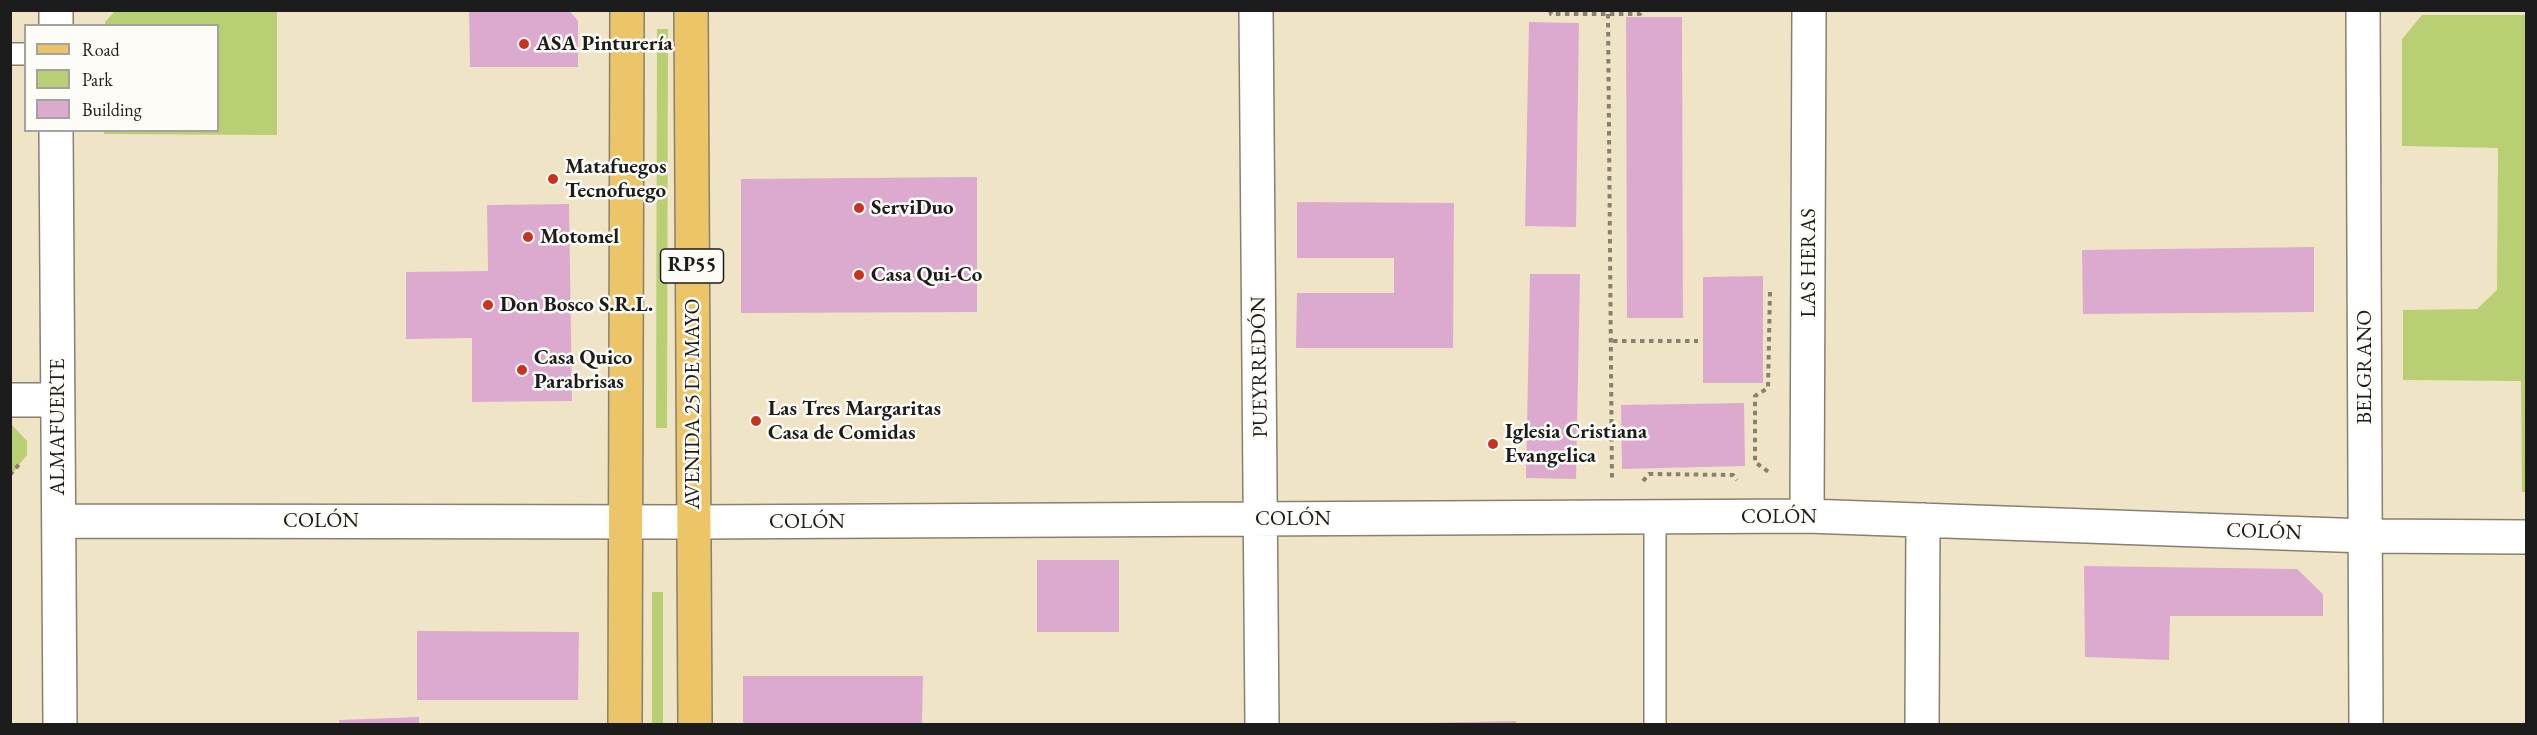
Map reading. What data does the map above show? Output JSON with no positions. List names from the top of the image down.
{
  "streets": {
    "main road": ["RP55", "AVENIDA 25 DE MAYO"],
    "street": [
      "LAS HERAS",
      "PUEYRREDÓN",
      "BELGRANO",
      "ALMAFUERTE",
      "COLÓN"
    ]
  },
  "crossings": [
    ["LAS HERAS", "COLÓN"],
    ["PUEYRREDÓN", "COLÓN"],
    ["BELGRANO", "COLÓN"],
    ["AVENIDA 25 DE MAYO", "COLÓN"],
    ["ALMAFUERTE", "COLÓN"]
  ],
  "places": [
    "ASA Pinturería",
    "Matafuegos Tecnofuego",
    "ServiDuo",
    "Motomel",
    "Casa Qui-Co",
    "Don Bosco S.R.L.",
    "Casa Quico Parabrisas",
    "Las Tres Margaritas Casa de Comidas",
    "Iglesia Cristiana Evangelica"
  ],
  "legend": ["Road", "Park", "Building"]
}
